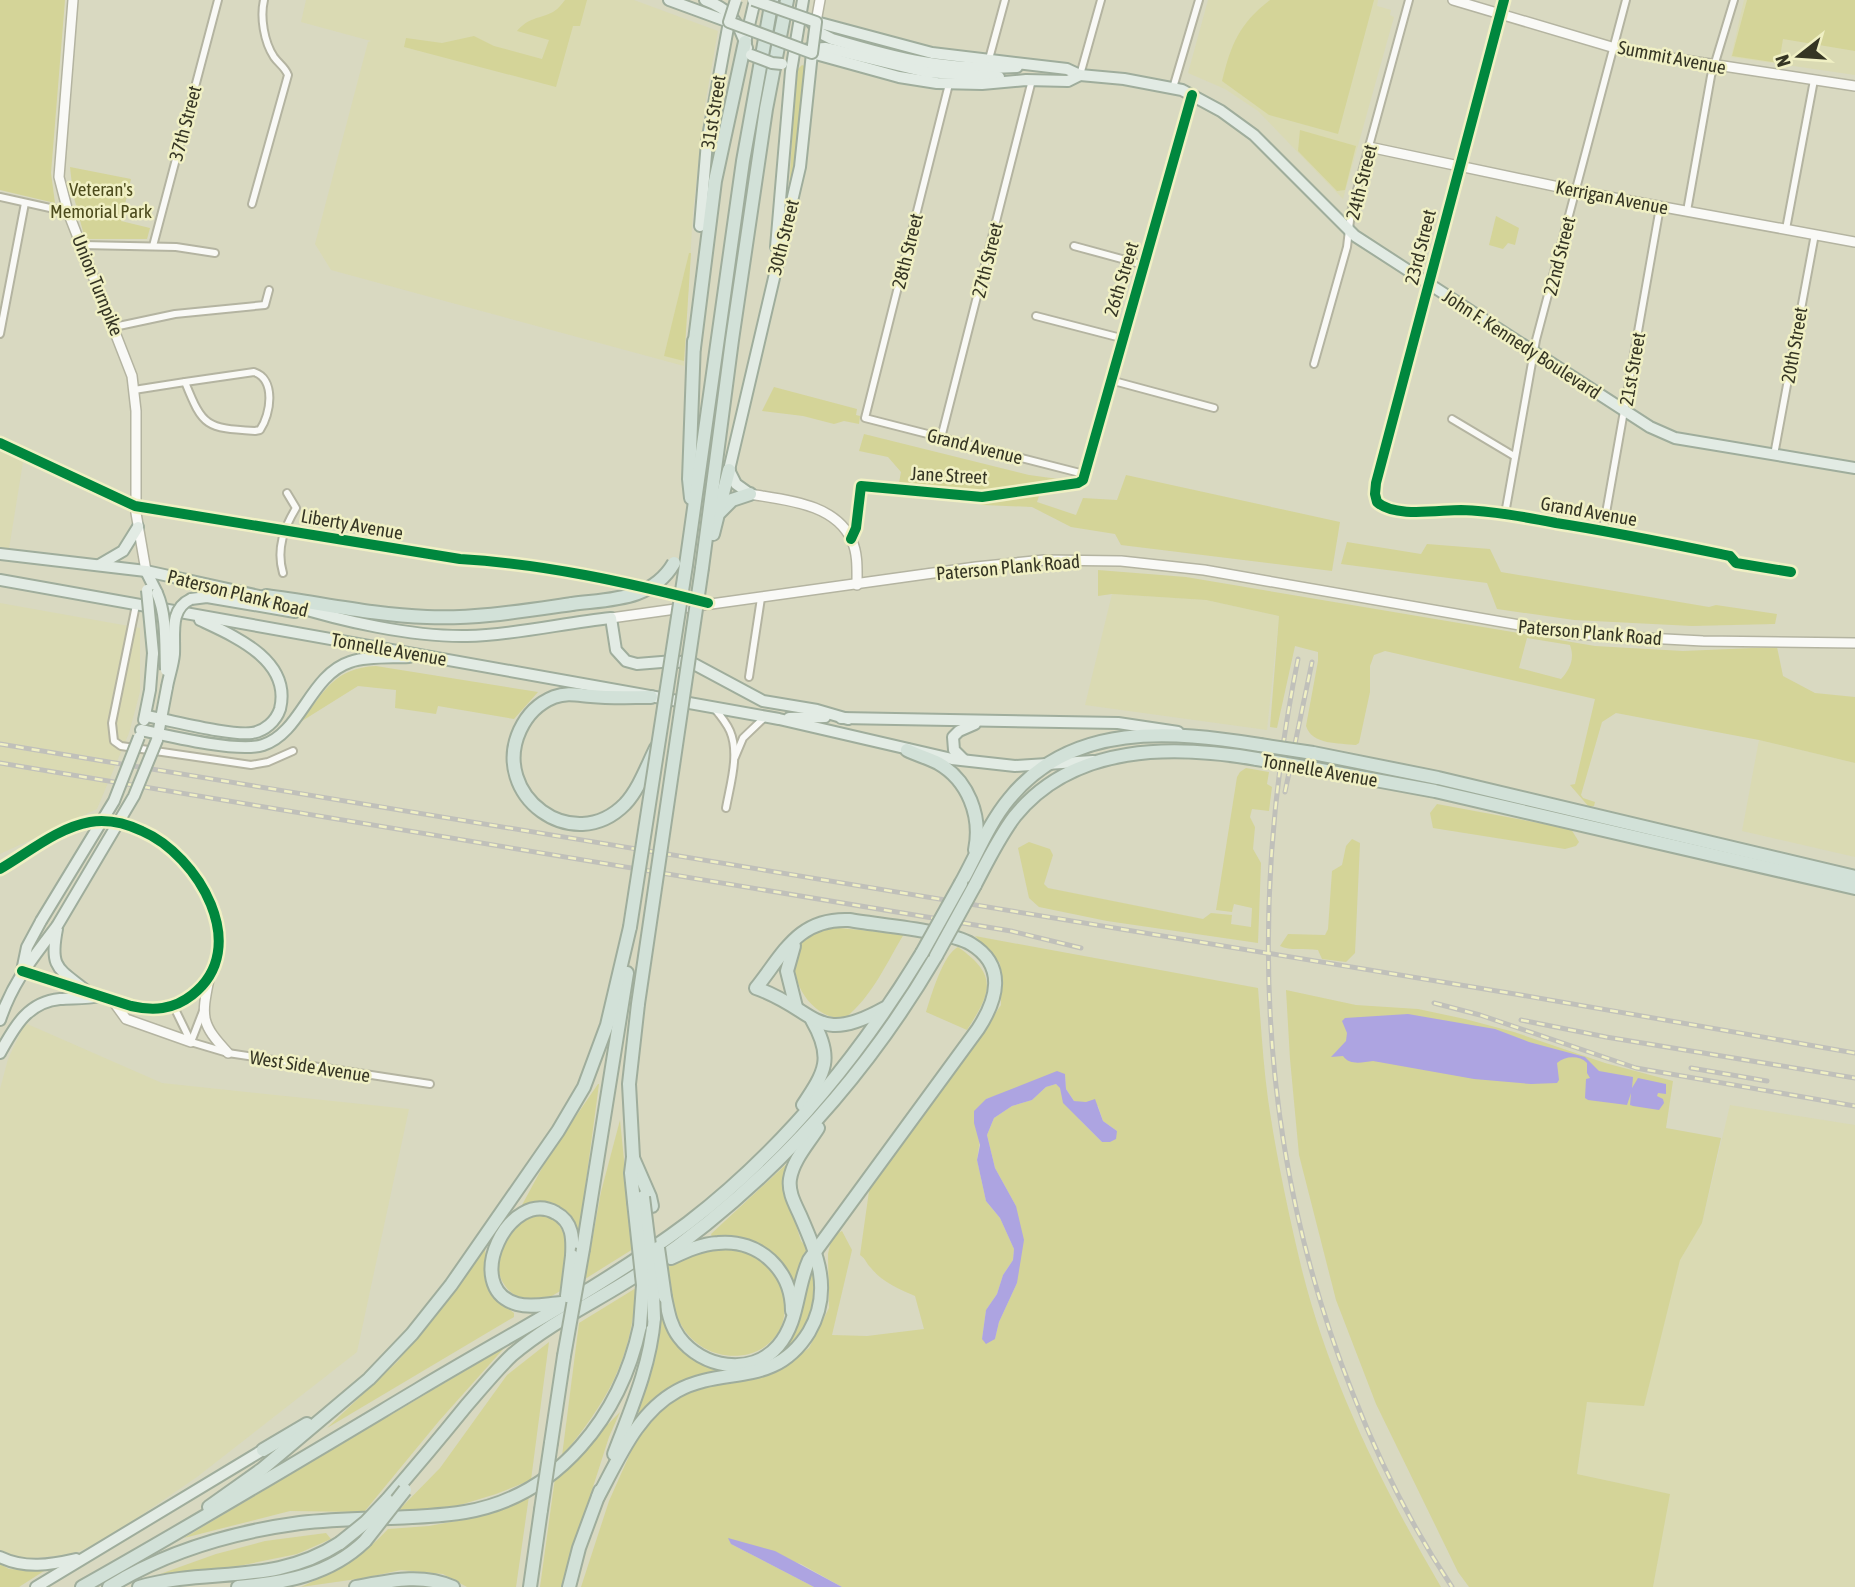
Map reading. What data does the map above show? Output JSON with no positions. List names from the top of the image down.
{
  "streets": {
    "highway": ["Tonnelle Avenue"],
    "main road": [
      "Summit Avenue",
      "31st Street",
      "Kerrigan Avenue",
      "30th Street",
      "Union Turnpike",
      "John F. Kennedy Boulevard",
      "Paterson Plank Road"
    ],
    "street": [
      "37th Street",
      "24th Street",
      "23rd Street",
      "28th Street",
      "22nd Street",
      "27th Street",
      "26th Street",
      "20th Street",
      "21st Street",
      "Grand Avenue",
      "Jane Street",
      "Liberty Avenue",
      "West Side Avenue"
    ]
  },
  "crossings": [
    ["Summit Avenue", "23rd Street"],
    ["Summit Avenue", "22nd Street"],
    ["24th Street", "Kerrigan Avenue"],
    ["24th Street", "John F. Kennedy Boulevard"],
    ["Kerrigan Avenue", "23rd Street"],
    ["Kerrigan Avenue", "22nd Street"],
    ["Kerrigan Avenue", "20th Street"],
    ["Kerrigan Avenue", "21st Street"],
    ["23rd Street", "John F. Kennedy Boulevard"],
    ["23rd Street", "Grand Avenue"],
    ["28th Street", "Grand Avenue"],
    ["22nd Street", "John F. Kennedy Boulevard"],
    ["22nd Street", "Grand Avenue"],
    ["27th Street", "Grand Avenue"],
    ["26th Street", "John F. Kennedy Boulevard"],
    ["26th Street", "Grand Avenue"],
    ["26th Street", "Jane Street"],
    ["Union Turnpike", "Liberty Avenue"],
    ["Union Turnpike", "Paterson Plank Road"],
    ["John F. Kennedy Boulevard", "20th Street"],
    ["John F. Kennedy Boulevard", "21st Street"],
    ["21st Street", "Grand Avenue"],
    ["Grand Avenue", "Jane Street"],
    ["Liberty Avenue", "Paterson Plank Road"]
  ],
  "parks": ["Veteran's Memorial Park"],
  "north": "left"
}
